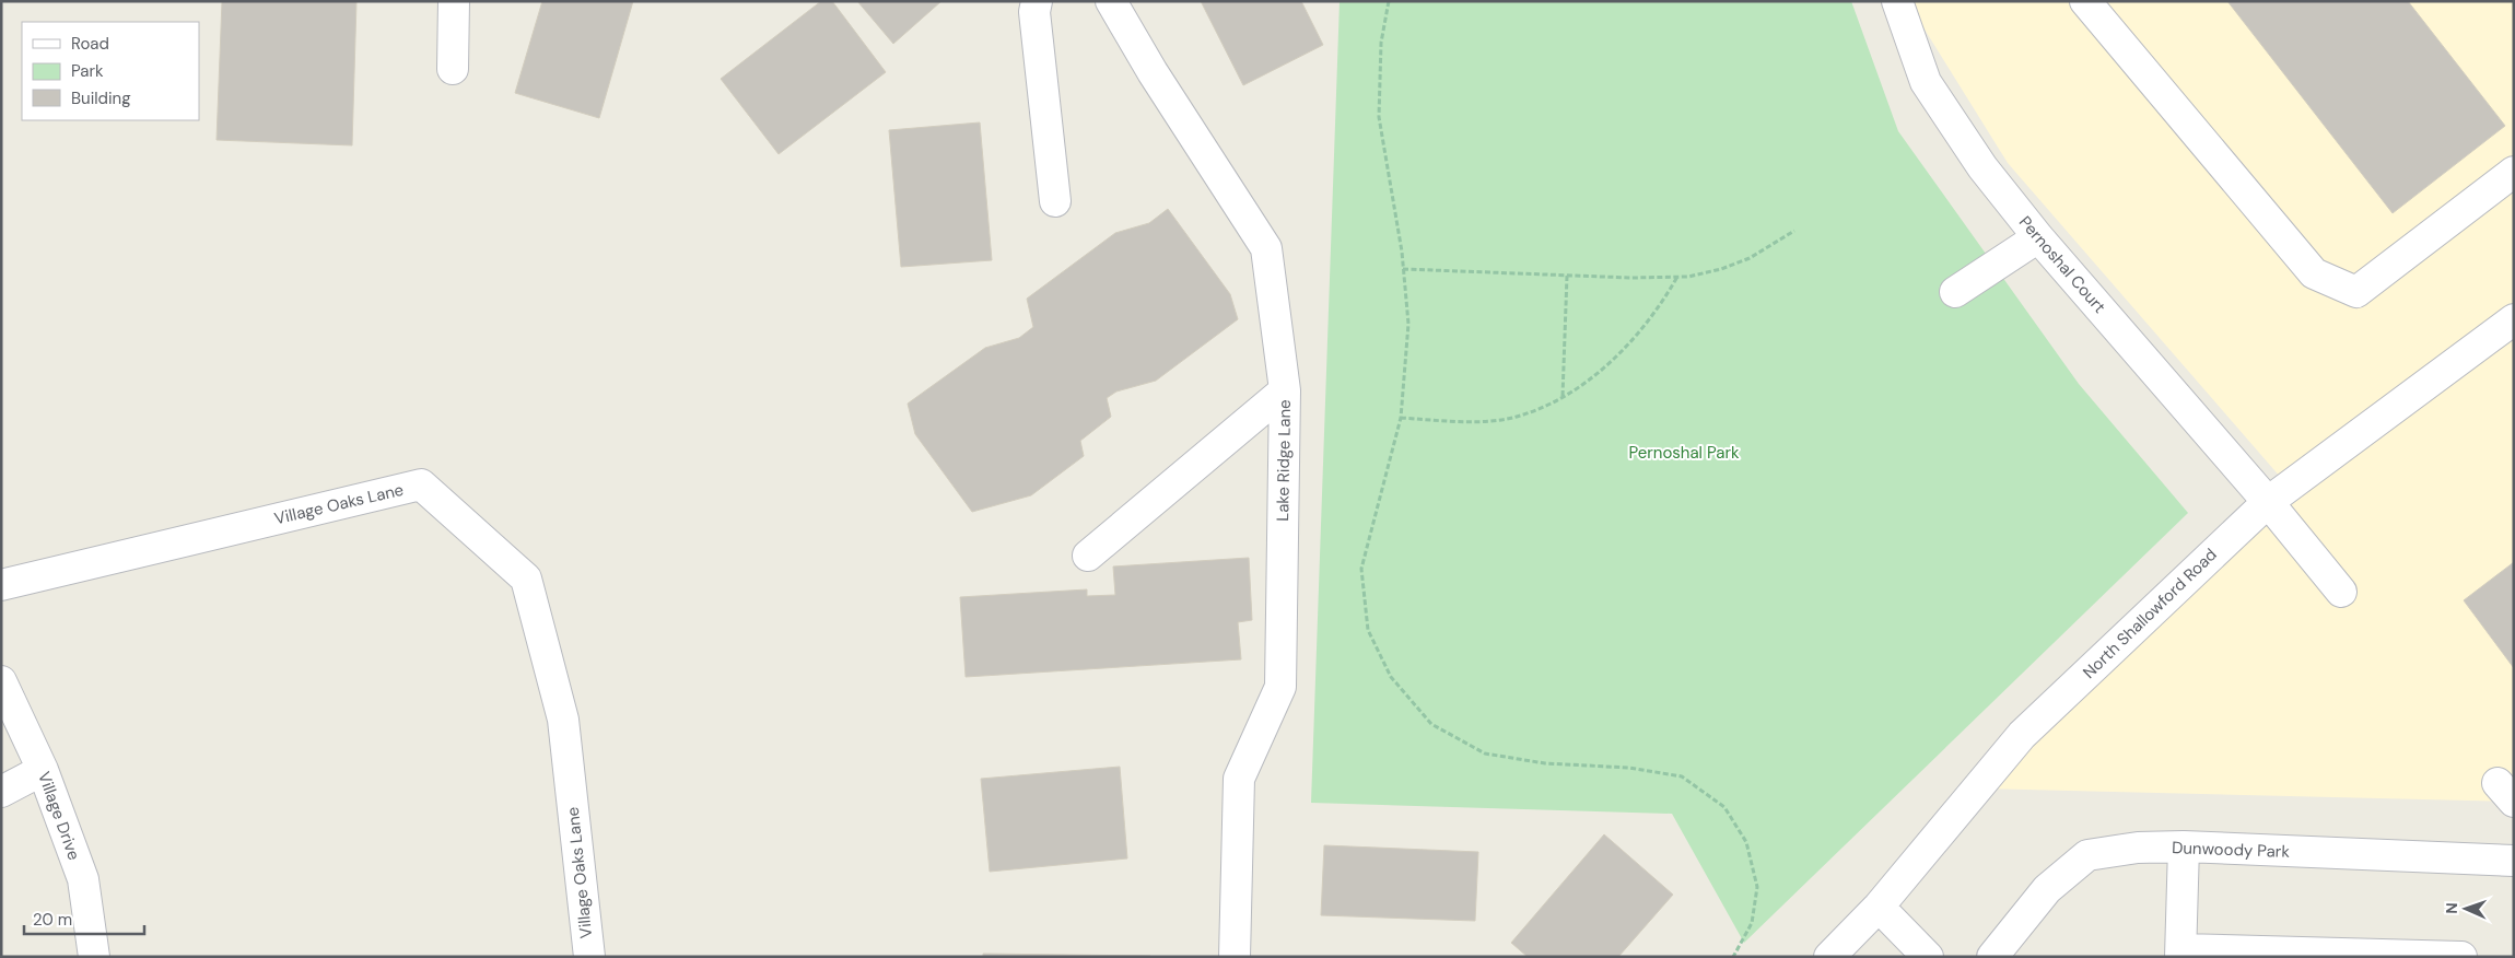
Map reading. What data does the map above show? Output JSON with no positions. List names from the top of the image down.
{
  "streets": {
    "street": [
      "Pernoshal Court",
      "Lake Ridge Lane",
      "Village Oaks Lane",
      "North Shallowford Road",
      "Village Drive",
      "Dunwoody Park"
    ]
  },
  "crossings": [
    ["Pernoshal Court", "North Shallowford Road"]
  ],
  "parks": ["Pernoshal Park"],
  "legend": ["Road", "Park", "Building"],
  "scale_bar": "20 m",
  "north": "left"
}
